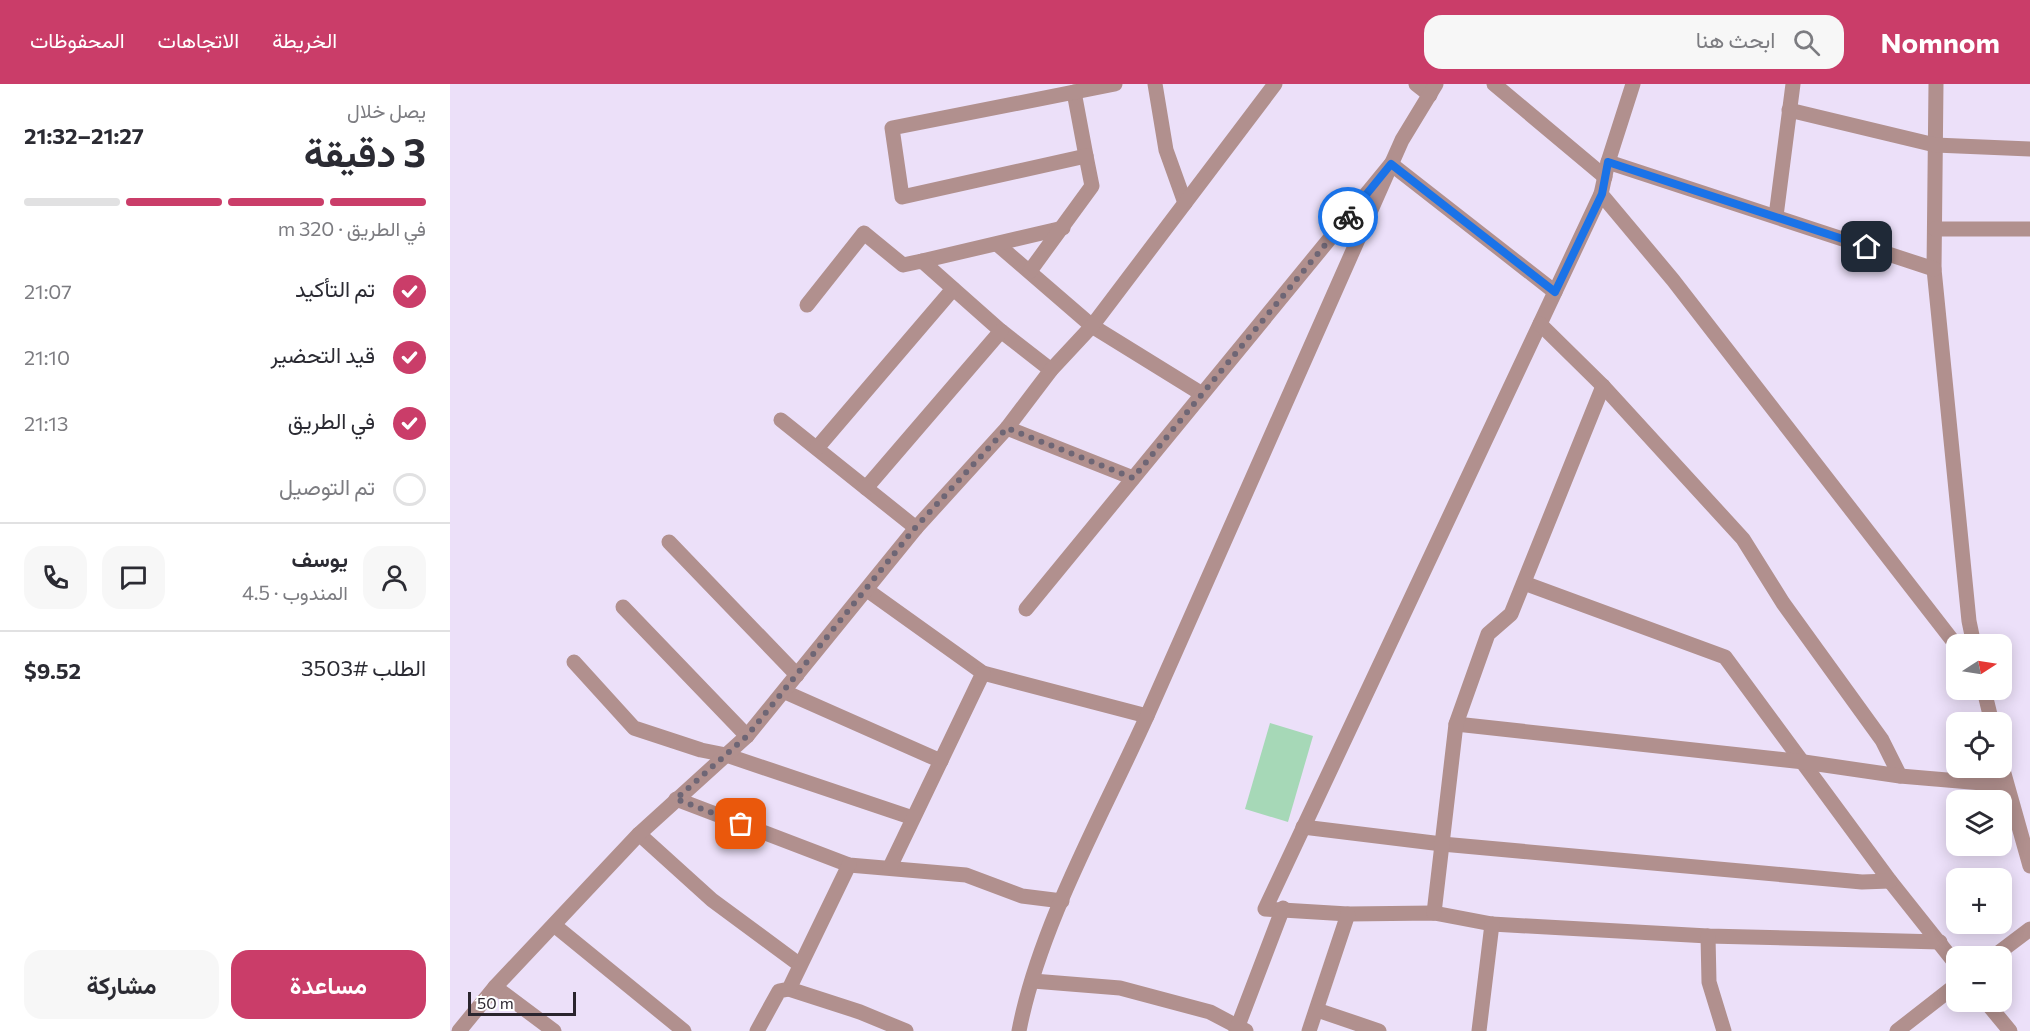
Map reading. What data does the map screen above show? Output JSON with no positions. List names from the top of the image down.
{
  "scale_bar": "50 m",
  "north": "right",
  "page": {
    "header": "Nomnom",
    "search": "ابحث هنا",
    "nav": ["الخريطة", "الاتجاهات", "المحفوظات"],
    "heading": ["3 دقيقة", "يصل خلال", "21:27–21:32"],
    "panel": [
      "يوسف",
      "المندوب · 4.5",
      "الطلب #3503",
      "$9.52"
    ],
    "bar": "في الطريق · 320 m",
    "list": [
      ["تم التأكيد", "21:07"],
      ["قيد التحضير", "21:10"],
      ["في الطريق", "21:13"],
      "تم التوصيل"
    ],
    "map_buttons": ["+", "−"],
    "buttons": ["مساعدة", "مشاركة"],
    "scale": "50 m"
  }
}
